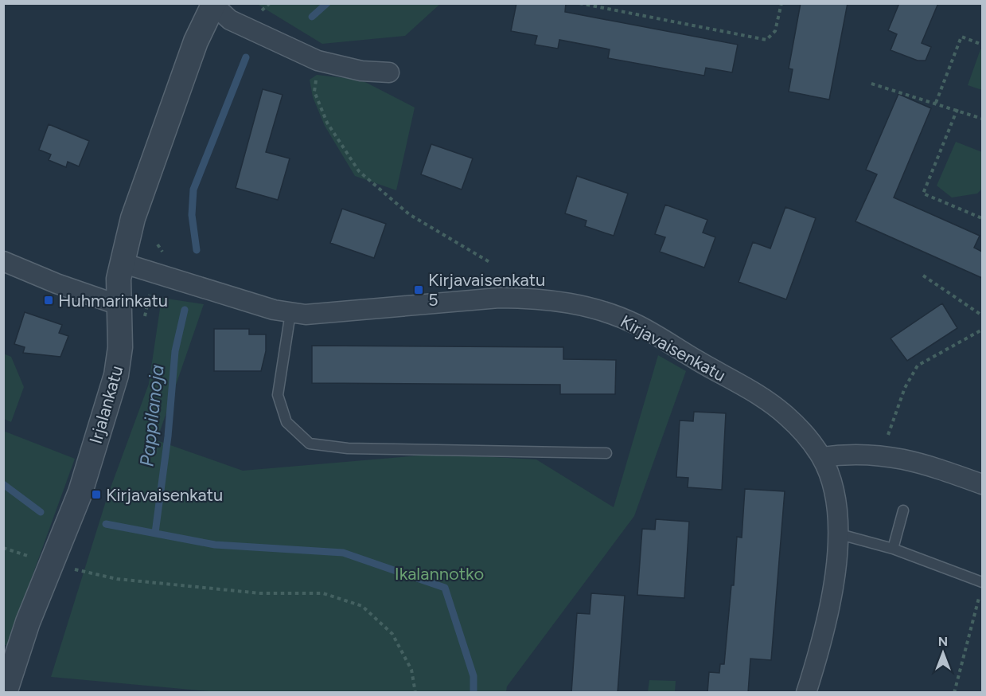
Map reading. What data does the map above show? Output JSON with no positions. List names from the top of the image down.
{
  "streets": {
    "street": ["Kirjavaisenkatu", "Irjalankatu"]
  },
  "crossings": [
    ["Kirjavaisenkatu", "Irjalankatu"]
  ],
  "water": ["Pappilanoja"],
  "parks": ["Ikalannotko"],
  "places": {
    "transit": ["Kirjavaisenkatu 5", "Huhmarinkatu", "Kirjavaisenkatu"]
  },
  "north": "top"
}
